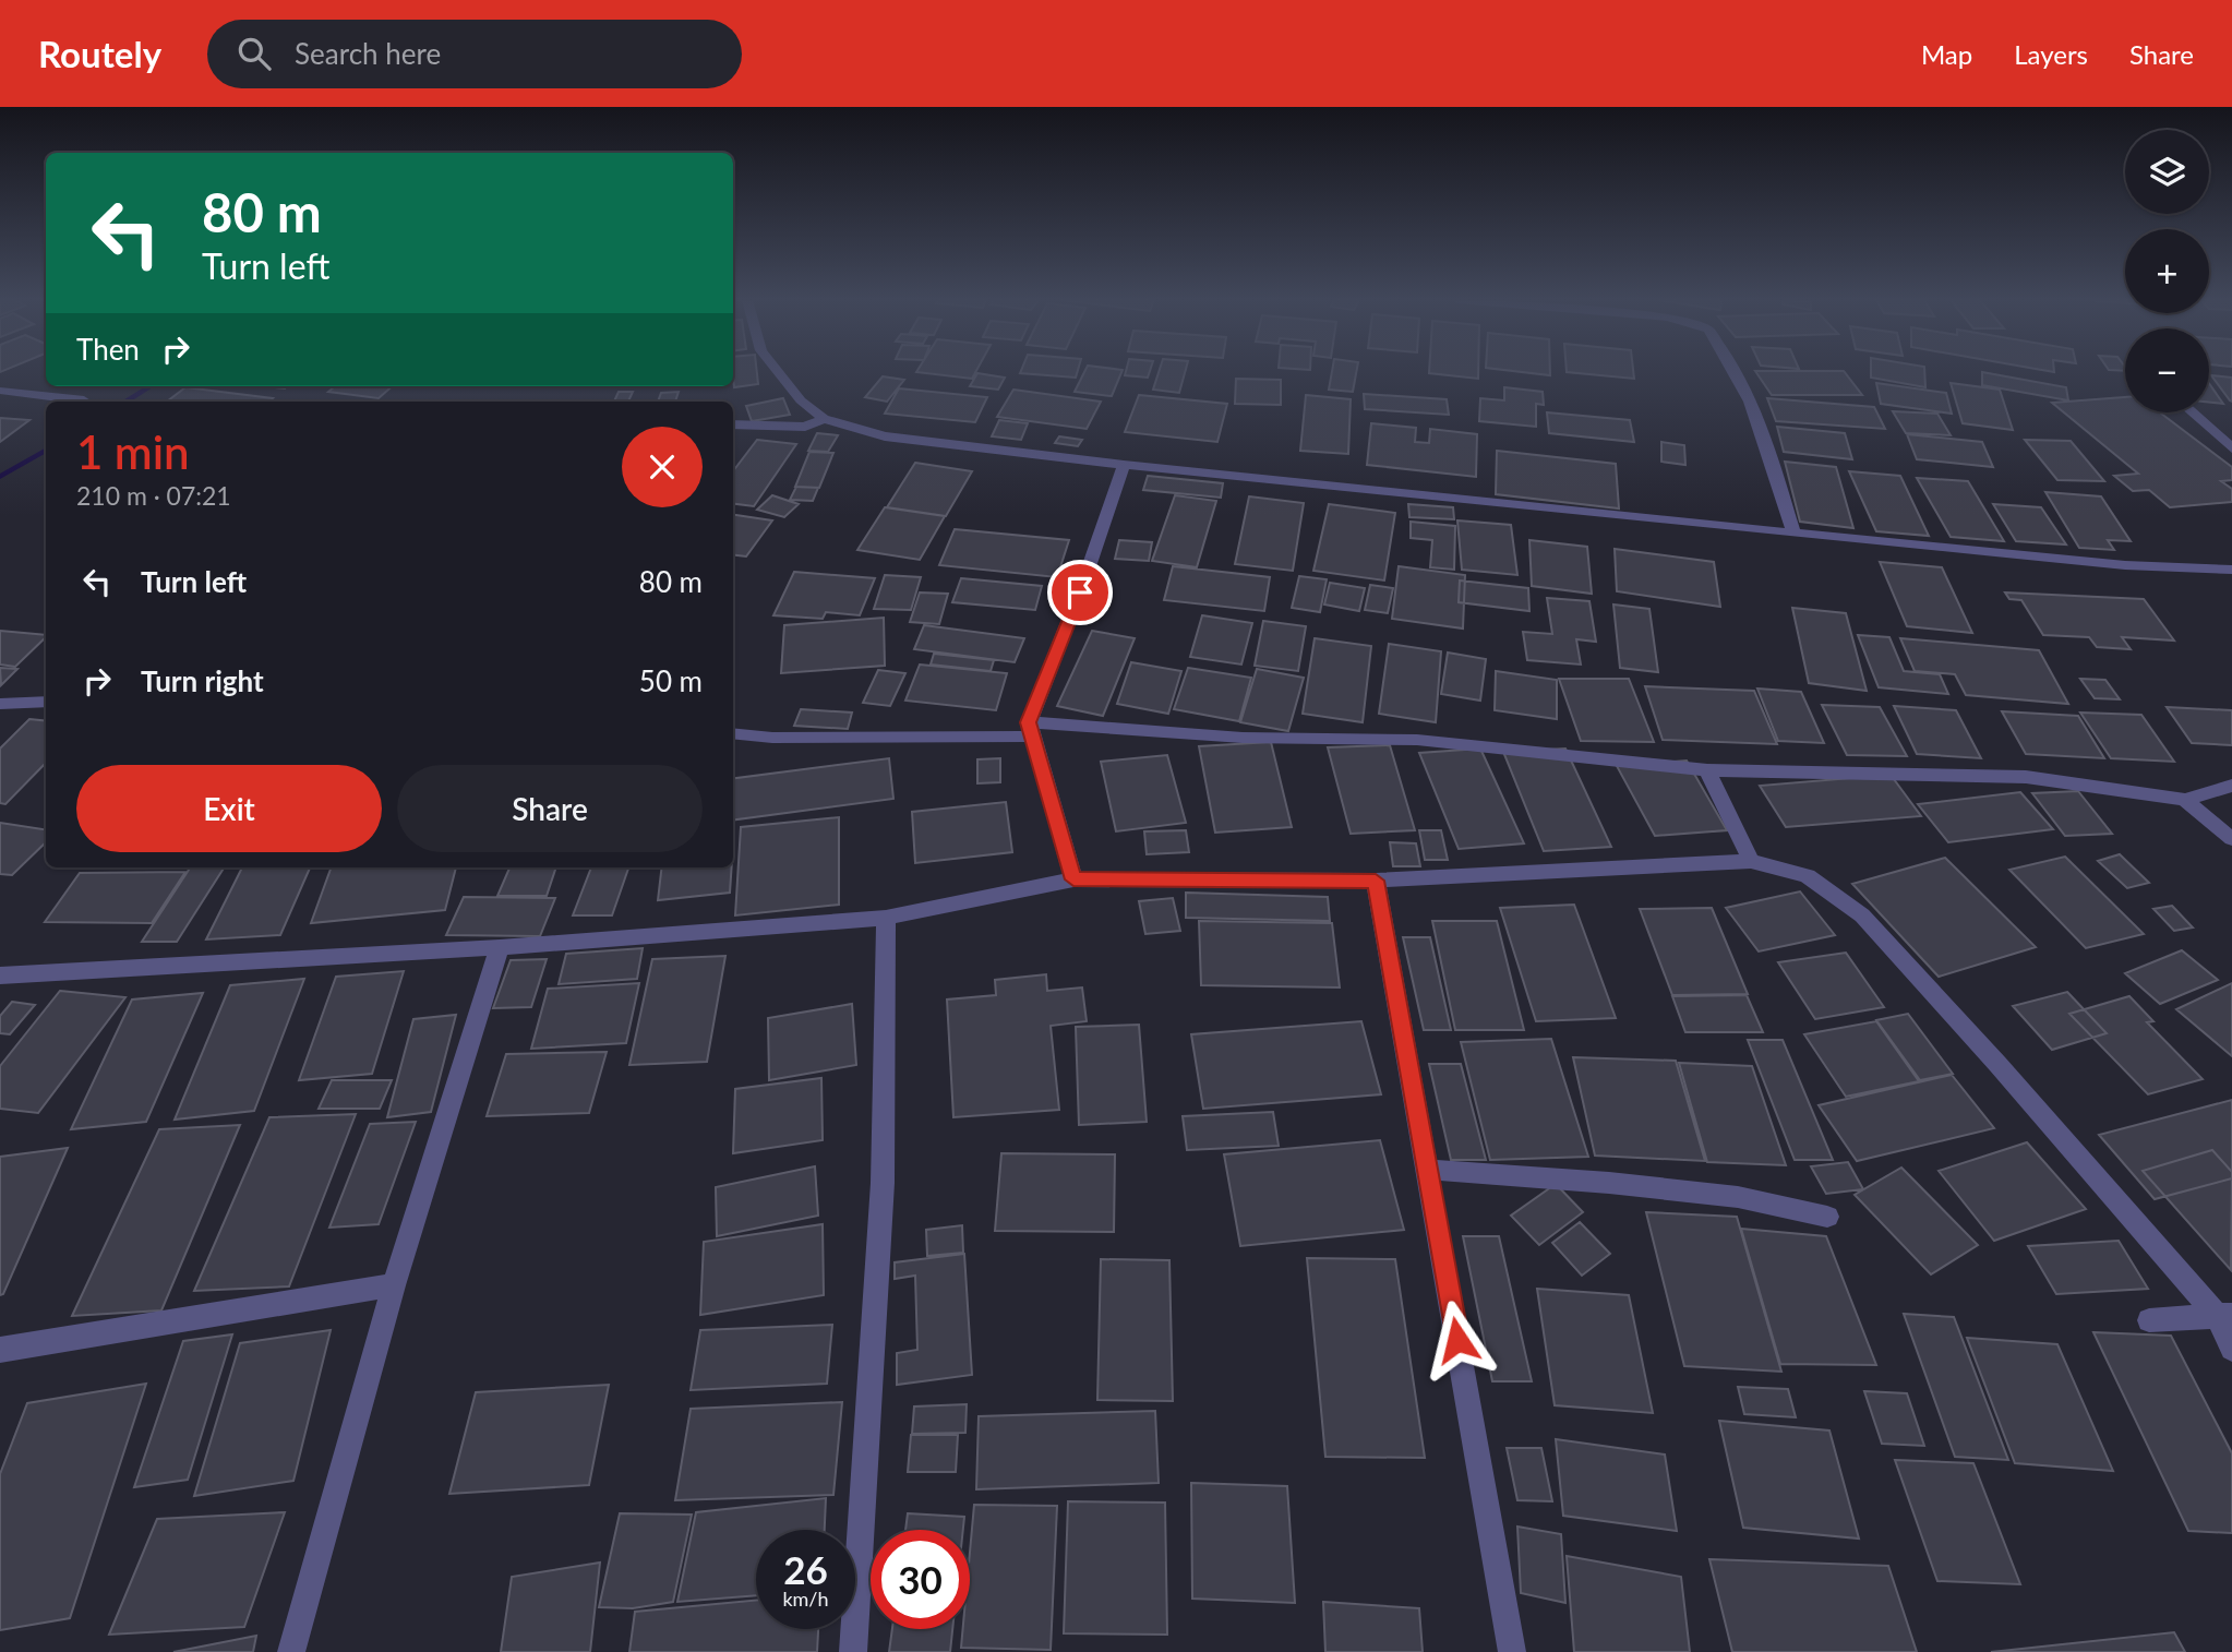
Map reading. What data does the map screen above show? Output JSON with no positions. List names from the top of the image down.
{
  "page": {
    "header": "Routely",
    "search": "Search here",
    "nav": ["Map", "Layers", "Share"],
    "map_buttons": ["+", "−"],
    "turn": ["80 m", "Turn left"],
    "then": "Then",
    "heading": ["1 min", "210 m · 07:21"],
    "list": [
      {
        "name": "Turn left",
        "value": "80 m"
      },
      {
        "name": "Turn right",
        "value": "50 m"
      }
    ],
    "buttons": ["Exit", "Share"],
    "speed": "26 km/h",
    "limit": "30"
  }
}
